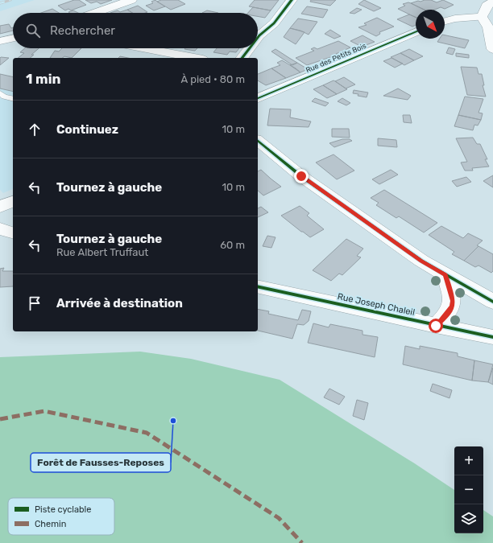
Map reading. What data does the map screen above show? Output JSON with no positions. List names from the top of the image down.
{
  "streets": {
    "street": ["Rue des Petits Bois", "Rue Joseph Chaleil"]
  },
  "places": ["Forêt de Fausses-Reposes"],
  "legend": ["Piste cyclable", "Chemin"],
  "north": "bottom right",
  "page": {
    "search": "Rechercher",
    "heading": ["1 min", "À pied · 80 m"],
    "list": [
      ["Continuez", "10 m"],
      ["Tournez à gauche", "10 m"],
      ["Tournez à gauche", "Rue Albert Truffaut", "60 m"],
      "Arrivée à destination"
    ],
    "map_buttons": ["+", "−"]
  }
}
